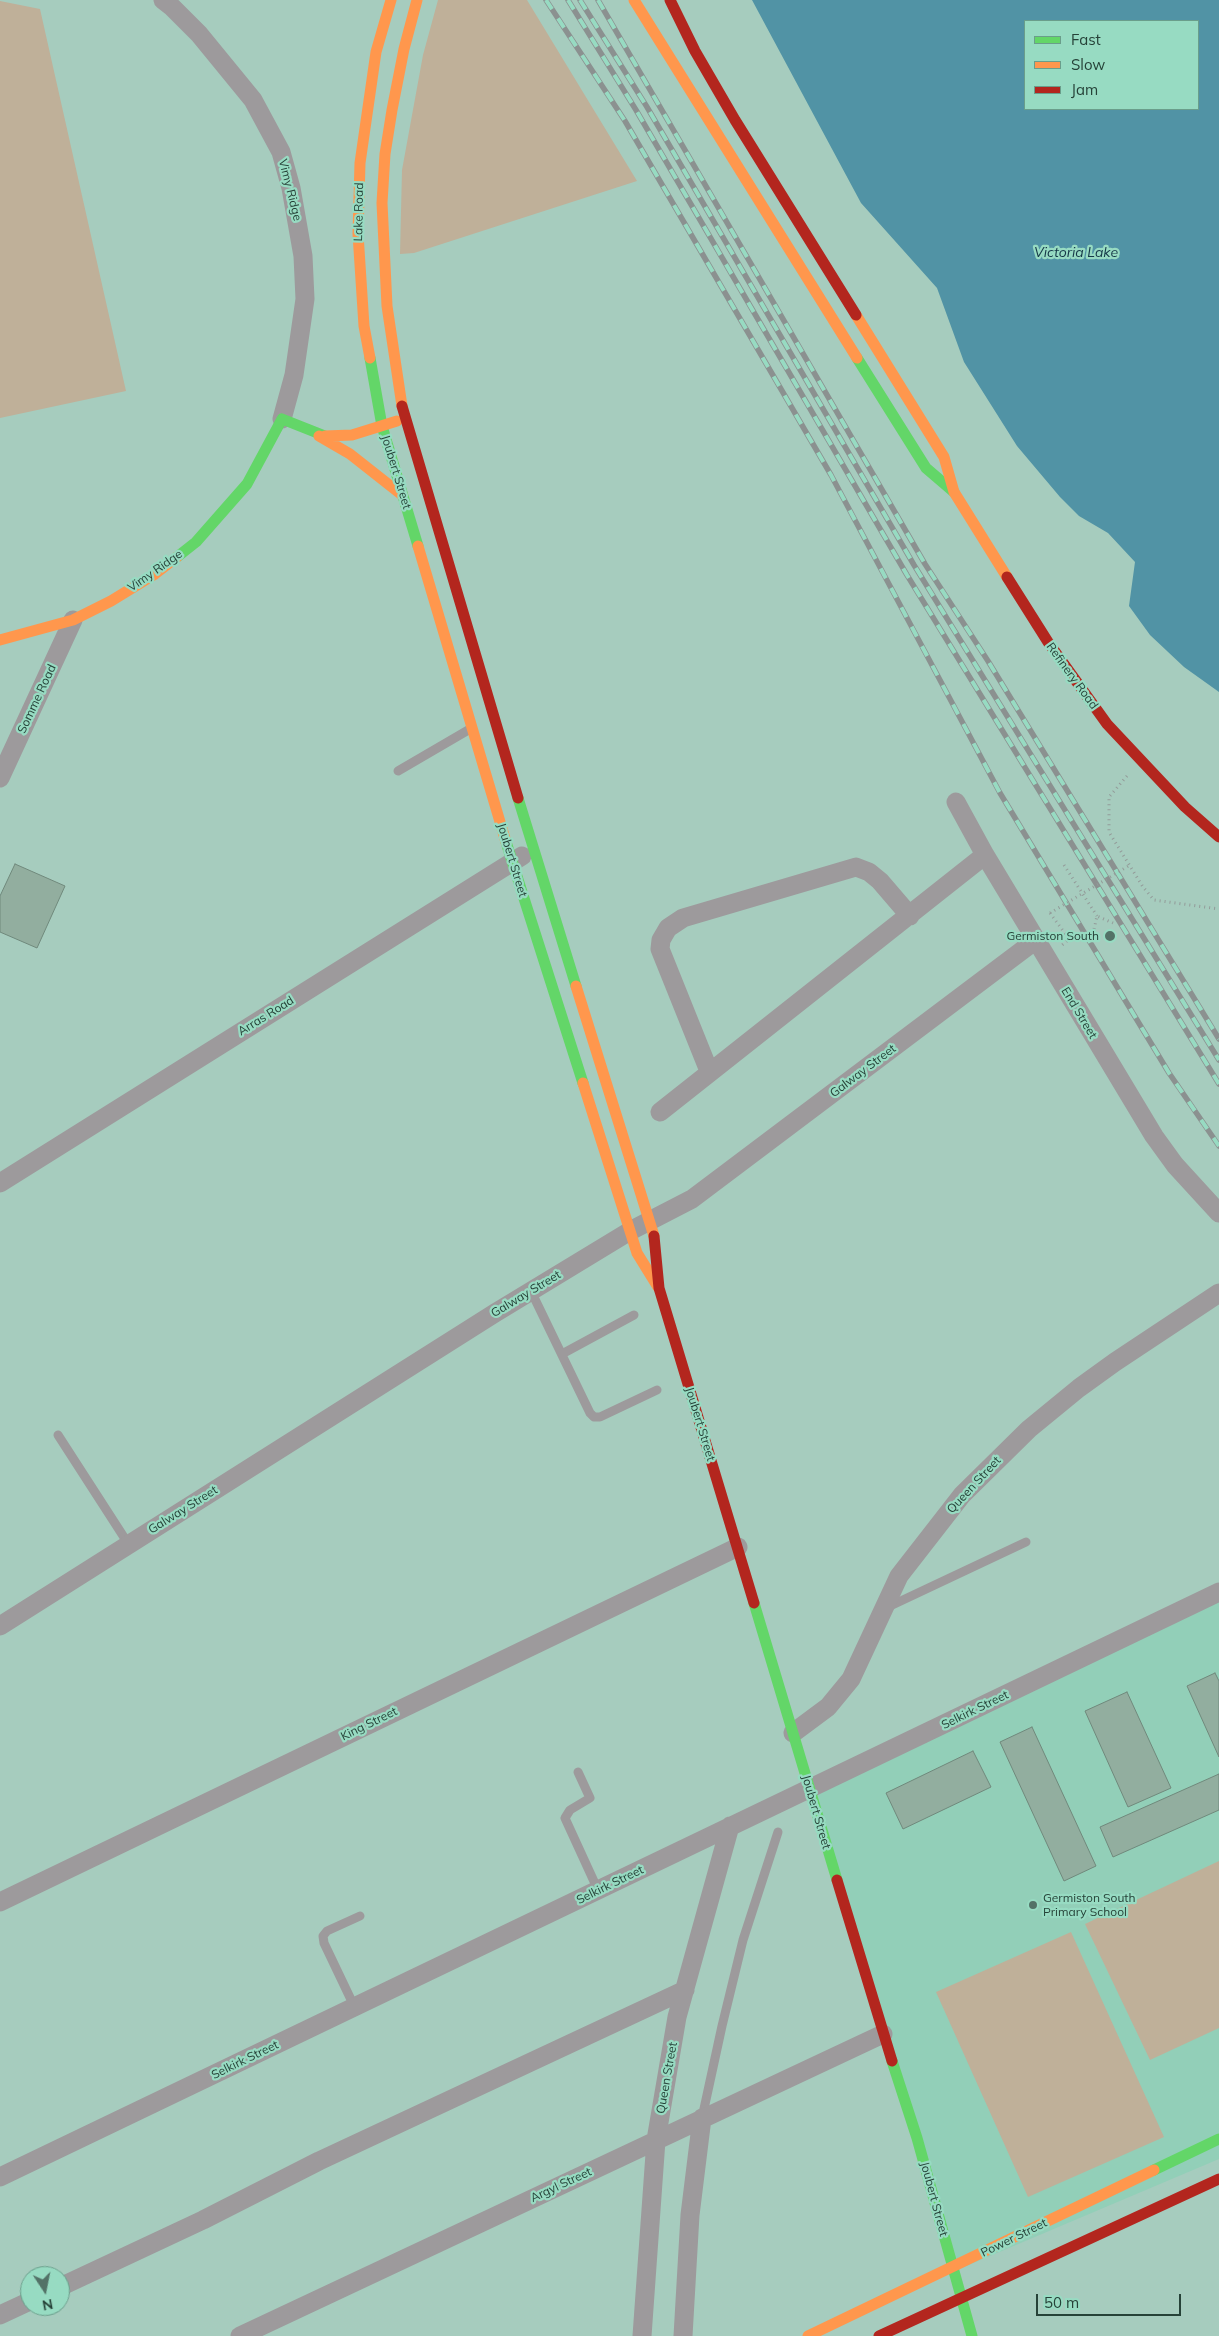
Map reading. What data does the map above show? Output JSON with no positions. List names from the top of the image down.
{
  "streets": {
    "main road": [
      "Vimy Ridge",
      "Lake Road",
      "Joubert Street",
      "Refinery Road",
      "Power Street"
    ],
    "street": [
      "Somme Road",
      "End Street",
      "Arras Road",
      "Galway Street",
      "Queen Street",
      "Selkirk Street",
      "King Street",
      "Argyl Street"
    ]
  },
  "crossings": [
    ["Vimy Ridge", "Somme Road"],
    ["Lake Road", "Joubert Street"],
    ["Joubert Street", "Arras Road"],
    ["Joubert Street", "Galway Street"],
    ["Joubert Street", "Queen Street"],
    ["Joubert Street", "Selkirk Street"],
    ["Joubert Street", "King Street"],
    ["Joubert Street", "Argyl Street"],
    ["Joubert Street", "Power Street"],
    ["End Street", "Galway Street"],
    ["Queen Street", "Selkirk Street"],
    ["Queen Street", "Argyl Street"]
  ],
  "water": ["Victoria Lake"],
  "places": ["Germiston South", "Germiston South Primary School"],
  "legend": ["Fast", "Slow", "Jam"],
  "scale_bar": "50 m",
  "north": "bottom"
}
